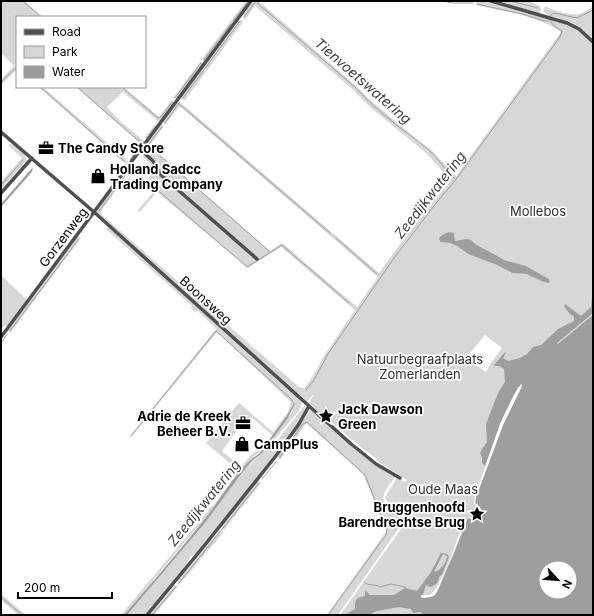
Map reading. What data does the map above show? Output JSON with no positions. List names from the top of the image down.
{
  "streets": {
    "street": ["Gorzenweg", "Boonsweg"]
  },
  "crossings": [
    ["Gorzenweg", "Boonsweg"]
  ],
  "water": ["Tienvoetswatering", "Zeedijkwatering"],
  "parks": ["Mollebos", "Natuurbegraafplaats Zomerlanden", "Oude Maas"],
  "places": {
    "office": ["The Candy Store", "Adrie de Kreek Beheer B.V."],
    "shop": ["Holland Sadcc Trading Company", "CampPlus"],
    "place": ["Jack Dawson Green", "Bruggenhoofd Barendrechtse Brug"]
  },
  "legend": ["Road", "Park", "Water"],
  "scale_bar": "200 m",
  "north": "bottom right"
}
